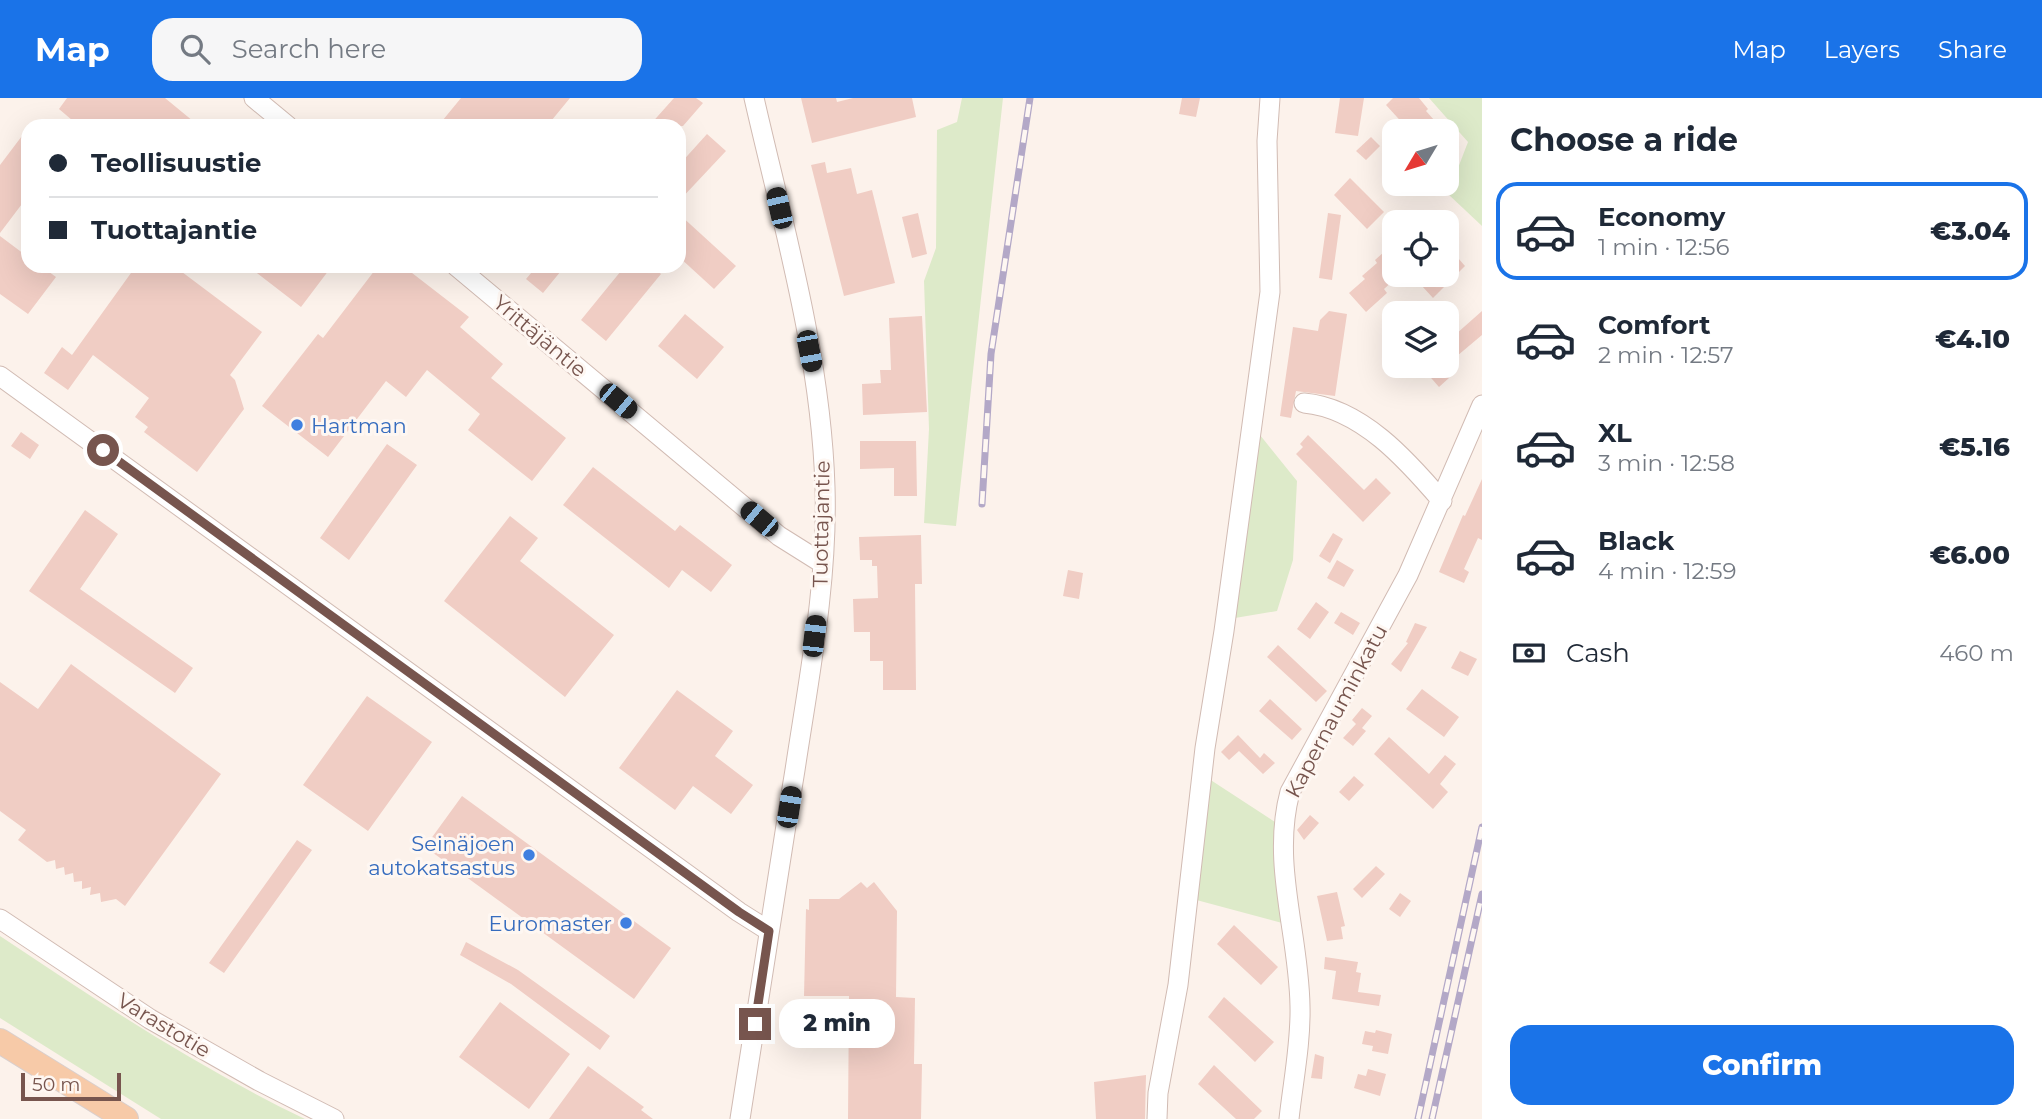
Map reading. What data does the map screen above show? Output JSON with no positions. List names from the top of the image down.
{
  "streets": {
    "street": [
      "Yrittäjäntie",
      "Tuottajantie",
      "Kapernauminkatu",
      "Varastotie"
    ]
  },
  "crossings": [
    ["Yrittäjäntie", "Tuottajantie"]
  ],
  "places": ["Hartman", "Seinäjoen autokatsastus", "Euromaster"],
  "scale_bar": "50 m",
  "north": "bottom left",
  "page": {
    "header": "Map",
    "search": "Search here",
    "nav": ["Map", "Layers", "Share"],
    "heading": "Choose a ride",
    "banner": ["Teollisuustie", "Tuottajantie"],
    "list": [
      {
        "name": "Economy",
        "note": "1 min · 12:56",
        "value": "€3.04"
      },
      {
        "name": "Comfort",
        "note": "2 min · 12:57",
        "value": "€4.10"
      },
      {
        "name": "XL",
        "note": "3 min · 12:58",
        "value": "€5.16"
      },
      {
        "name": "Black",
        "note": "4 min · 12:59",
        "value": "€6.00"
      }
    ],
    "pay": ["Cash", "460 m"],
    "bubble": "2 min",
    "buttons": "Confirm",
    "scale": "50 m"
  }
}
